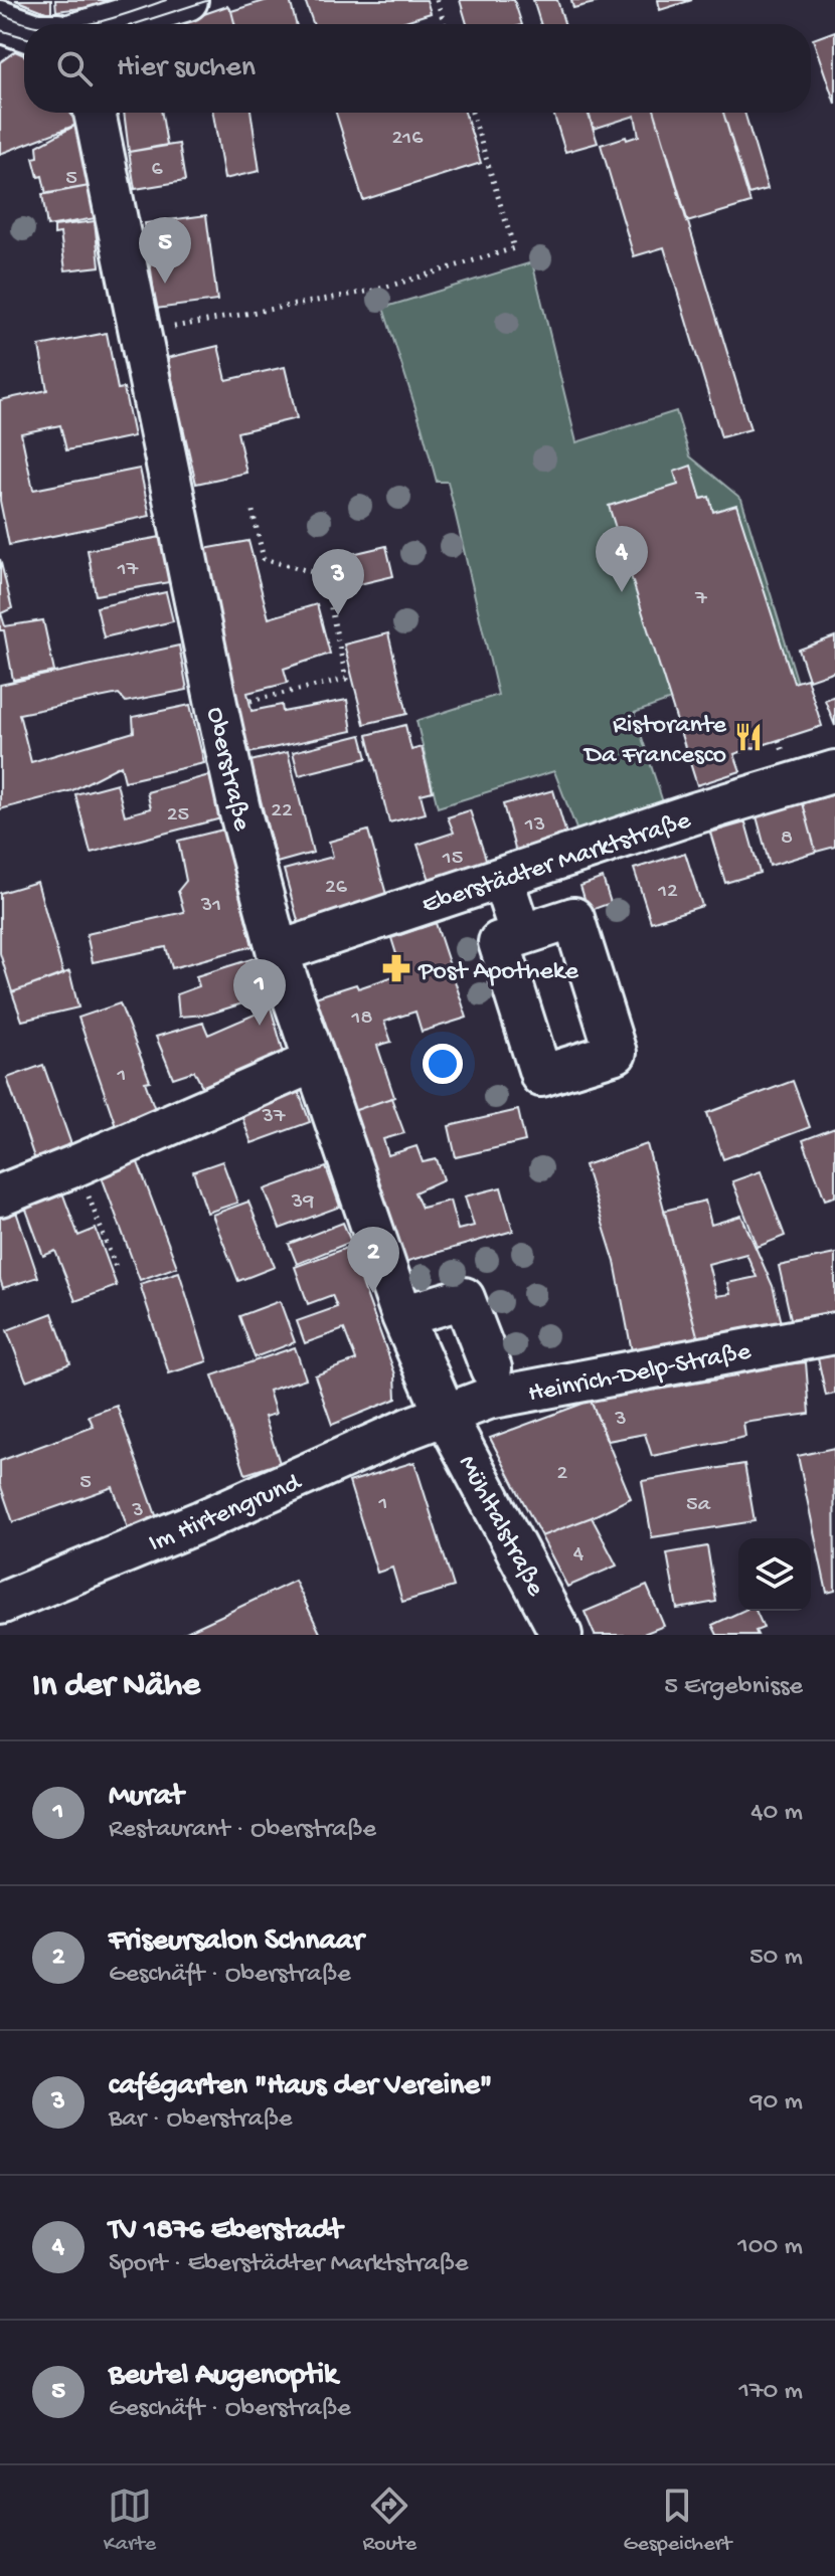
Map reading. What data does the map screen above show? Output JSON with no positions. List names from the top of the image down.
{
  "streets": {
    "street": [
      "Oberstraße",
      "Eberstädter Marktstraße",
      "Heinrich-Delp-Straße",
      "Im Hirtengrund",
      "Mühltalstraße"
    ]
  },
  "crossings": [
    ["Oberstraße", "Eberstädter Marktstraße"],
    ["Oberstraße", "Heinrich-Delp-Straße"],
    ["Oberstraße", "Im Hirtengrund"],
    ["Oberstraße", "Mühltalstraße"],
    ["Heinrich-Delp-Straße", "Im Hirtengrund"],
    ["Heinrich-Delp-Straße", "Mühltalstraße"],
    ["Im Hirtengrund", "Mühltalstraße"]
  ],
  "places": {
    "restaurant": ["Ristorante Da Francesco"],
    "pharmacy": ["Post Apotheke"]
  },
  "house_numbers": [
    "216",
    "6",
    "5",
    "17",
    "7",
    "22",
    "25",
    "13",
    "8",
    "15",
    "26",
    "12",
    "31",
    "18",
    "1",
    "37",
    "39",
    "3",
    "2",
    "5",
    "1",
    "5a",
    "3",
    "4"
  ],
  "page": {
    "search": "Hier suchen",
    "pins": [
      "5",
      "4",
      "3",
      "1",
      "2"
    ],
    "heading": ["In der Nähe", "5 Ergebnisse"],
    "list": [
      {
        "mark": "1",
        "name": "Murat",
        "note": "Restaurant · Oberstraße",
        "value": "40 m"
      },
      {
        "mark": "2",
        "name": "Friseursalon Schnaar",
        "note": "Geschäft · Oberstraße",
        "value": "50 m"
      },
      {
        "mark": "3",
        "name": "cafégarten \"Haus der Vereine\"",
        "note": "Bar · Oberstraße",
        "value": "90 m"
      },
      {
        "mark": "4",
        "name": "TV 1876 Eberstadt",
        "note": "Sport · Eberstädter Marktstraße",
        "value": "100 m"
      },
      {
        "mark": "5",
        "name": "Beutel Augenoptik",
        "note": "Geschäft · Oberstraße",
        "value": "170 m"
      }
    ],
    "nav": ["Karte", "Route", "Gespeichert"]
  }
}
